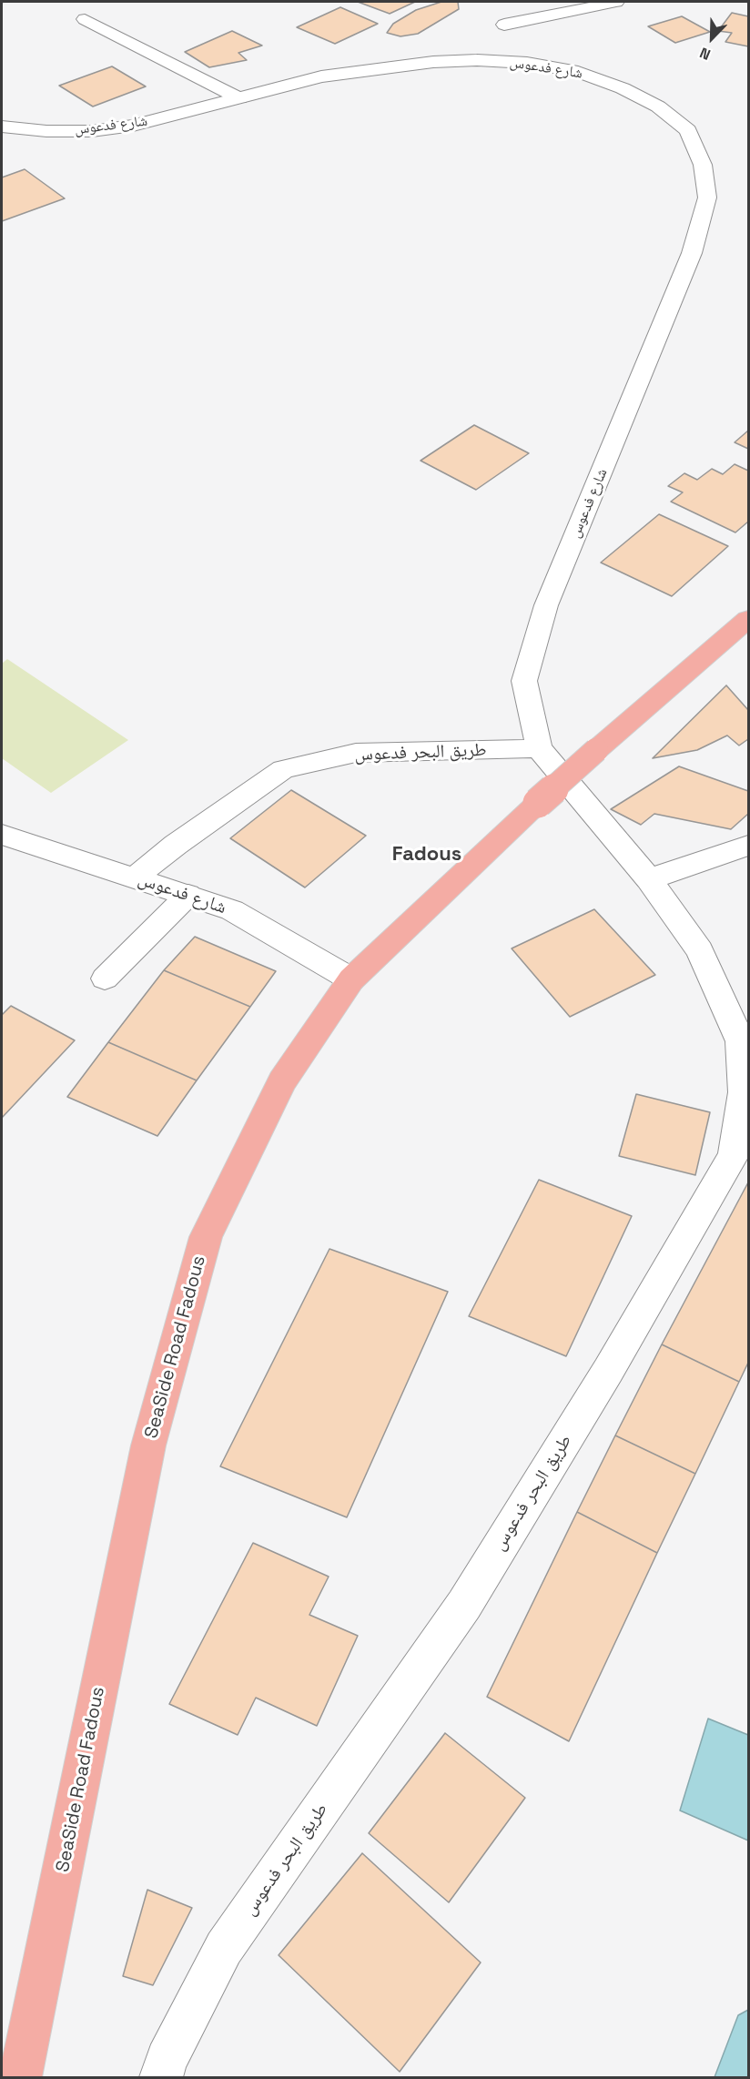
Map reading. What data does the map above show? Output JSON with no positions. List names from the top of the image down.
{
  "streets": {
    "main road": ["SeaSide Road Fadous"],
    "street": ["شارع فدعوس", "طريق البحر فدعوس"]
  },
  "crossings": [
    ["شارع فدعوس", "طريق البحر فدعوس"],
    ["شارع فدعوس", "SeaSide Road Fadous"]
  ],
  "districts": ["Fadous"],
  "north": "bottom left"
}
